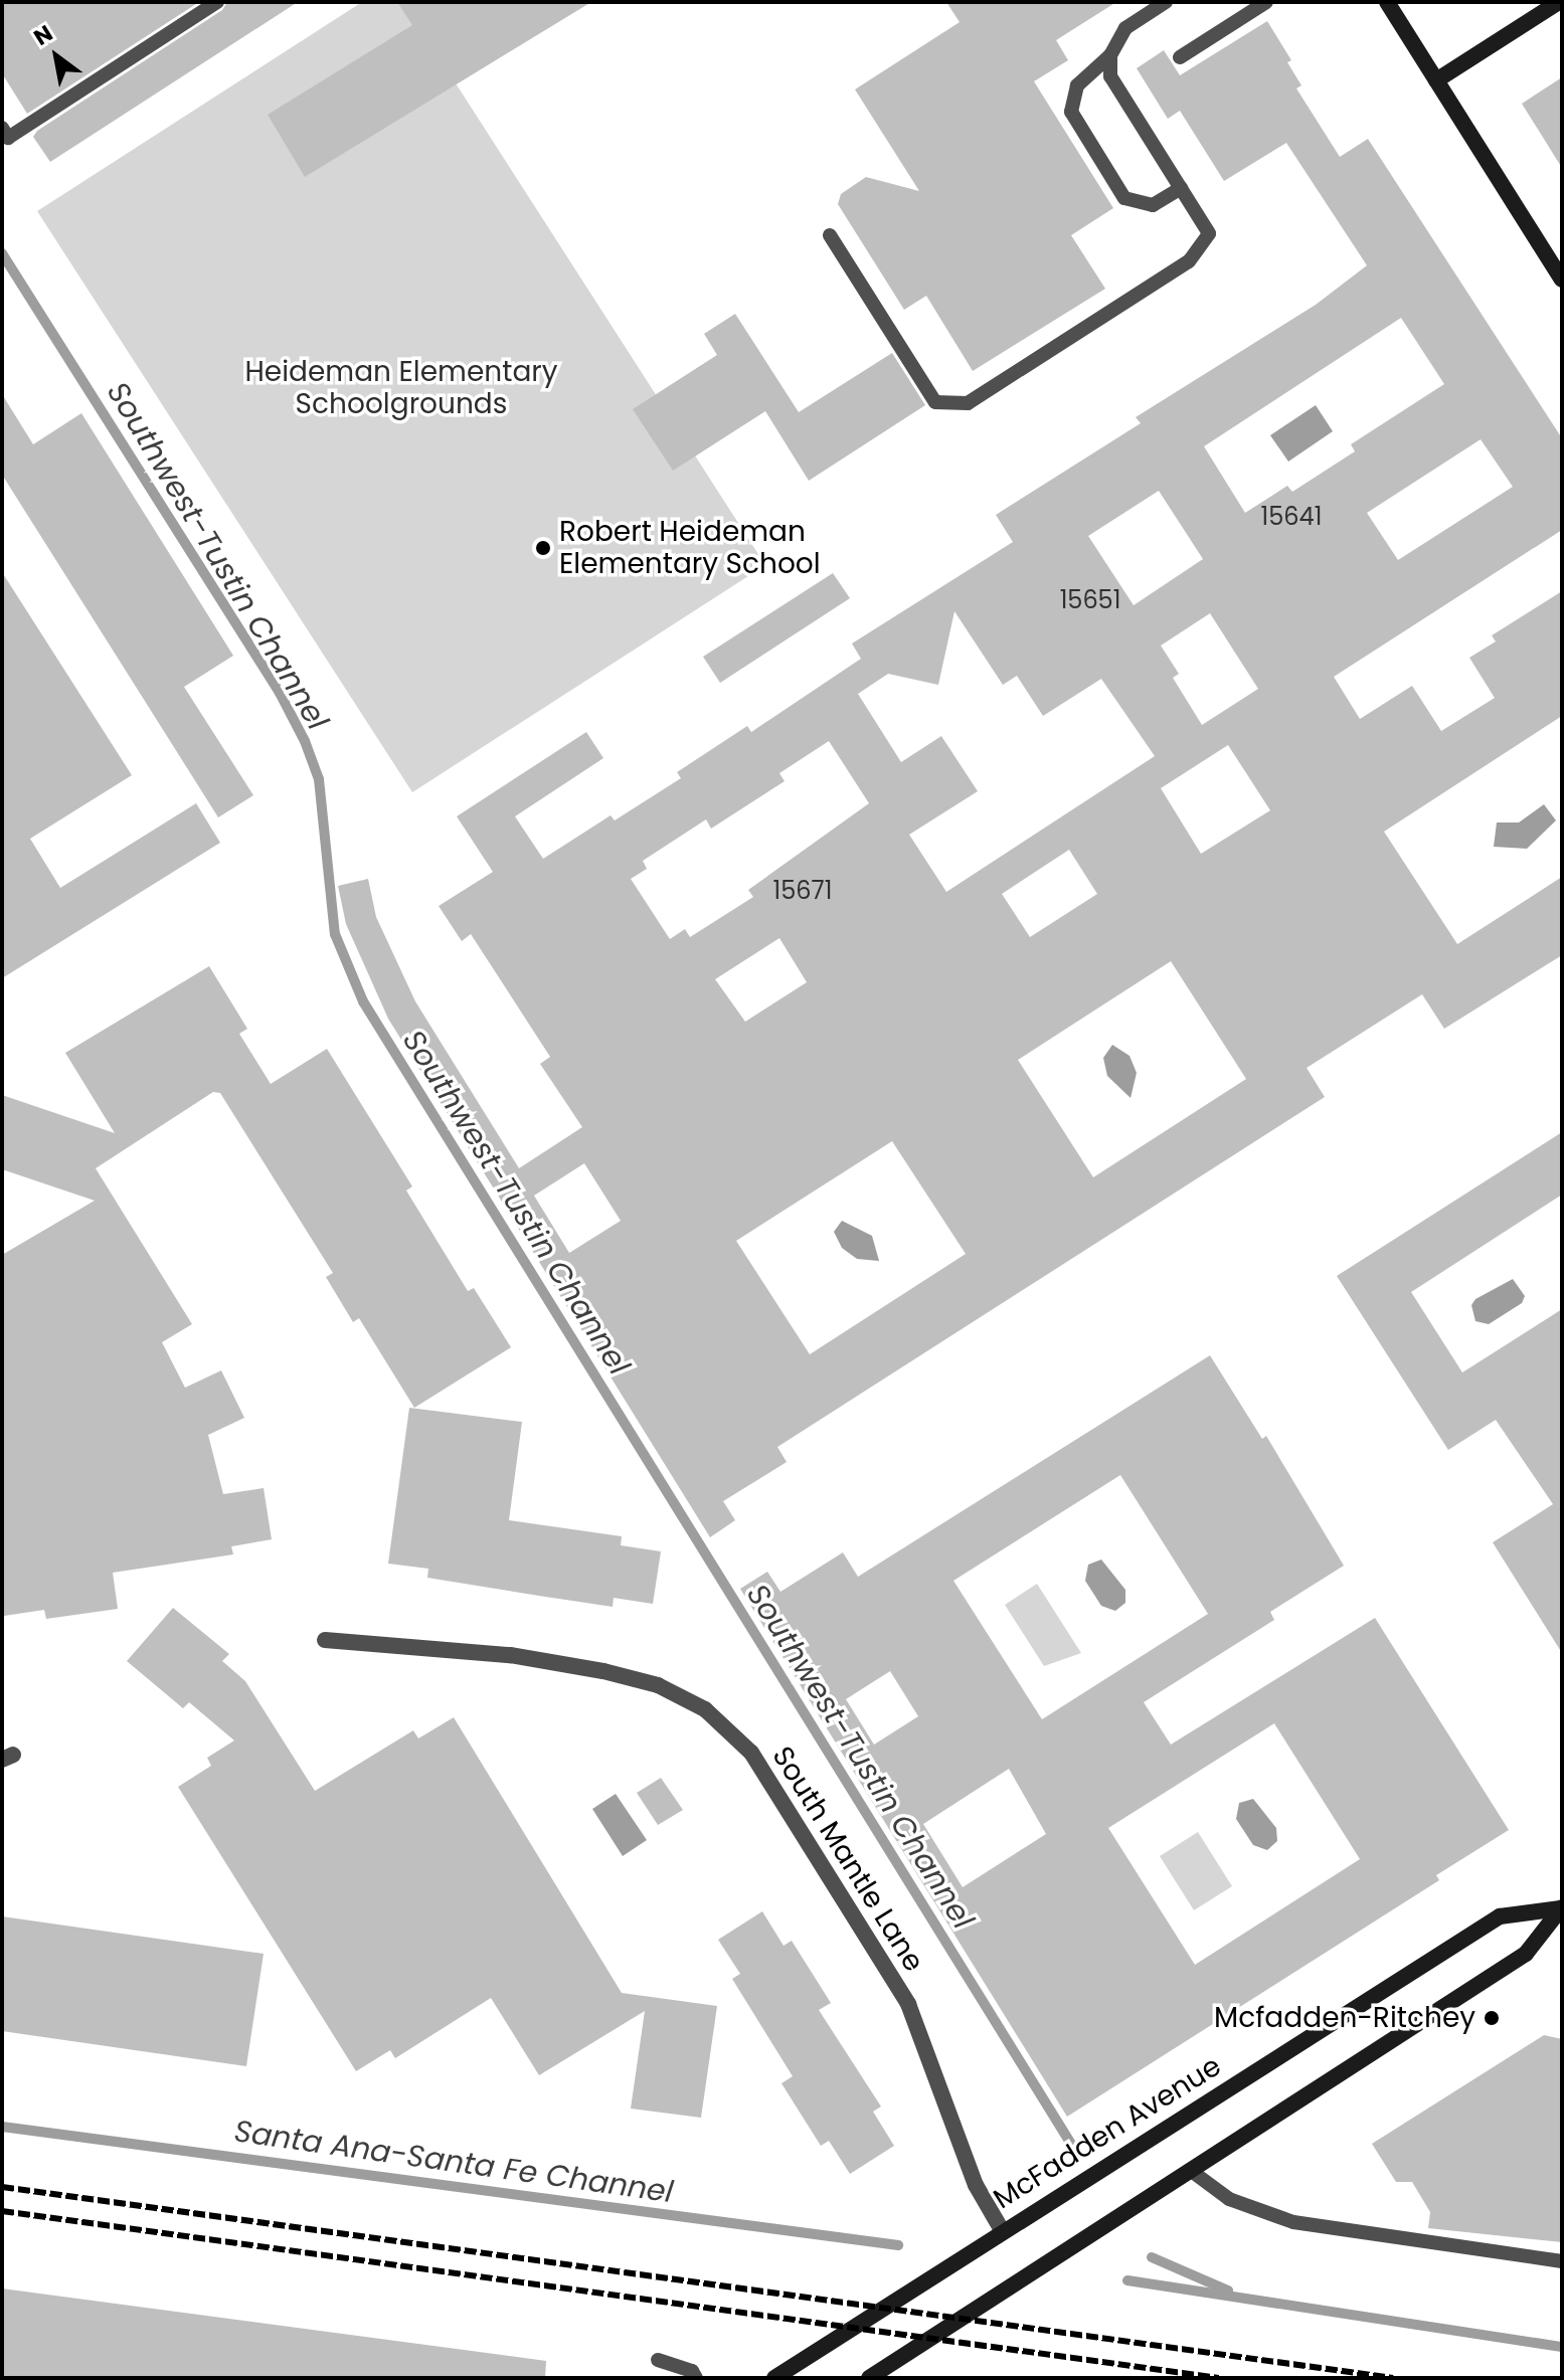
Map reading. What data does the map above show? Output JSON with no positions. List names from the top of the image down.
{
  "streets": {
    "main road": ["McFadden Avenue"],
    "street": ["South Mantle Lane"]
  },
  "crossings": [
    ["South Mantle Lane", "McFadden Avenue"]
  ],
  "water": ["Southwest-Tustin Channel", "Santa Ana-Santa Fe Channel"],
  "parks": ["Heideman Elementary Schoolgrounds"],
  "places": ["Robert Heideman Elementary School", "Mcfadden-Ritchey"],
  "house_numbers": ["15641", "15651", "15671"],
  "north": "top left"
}
